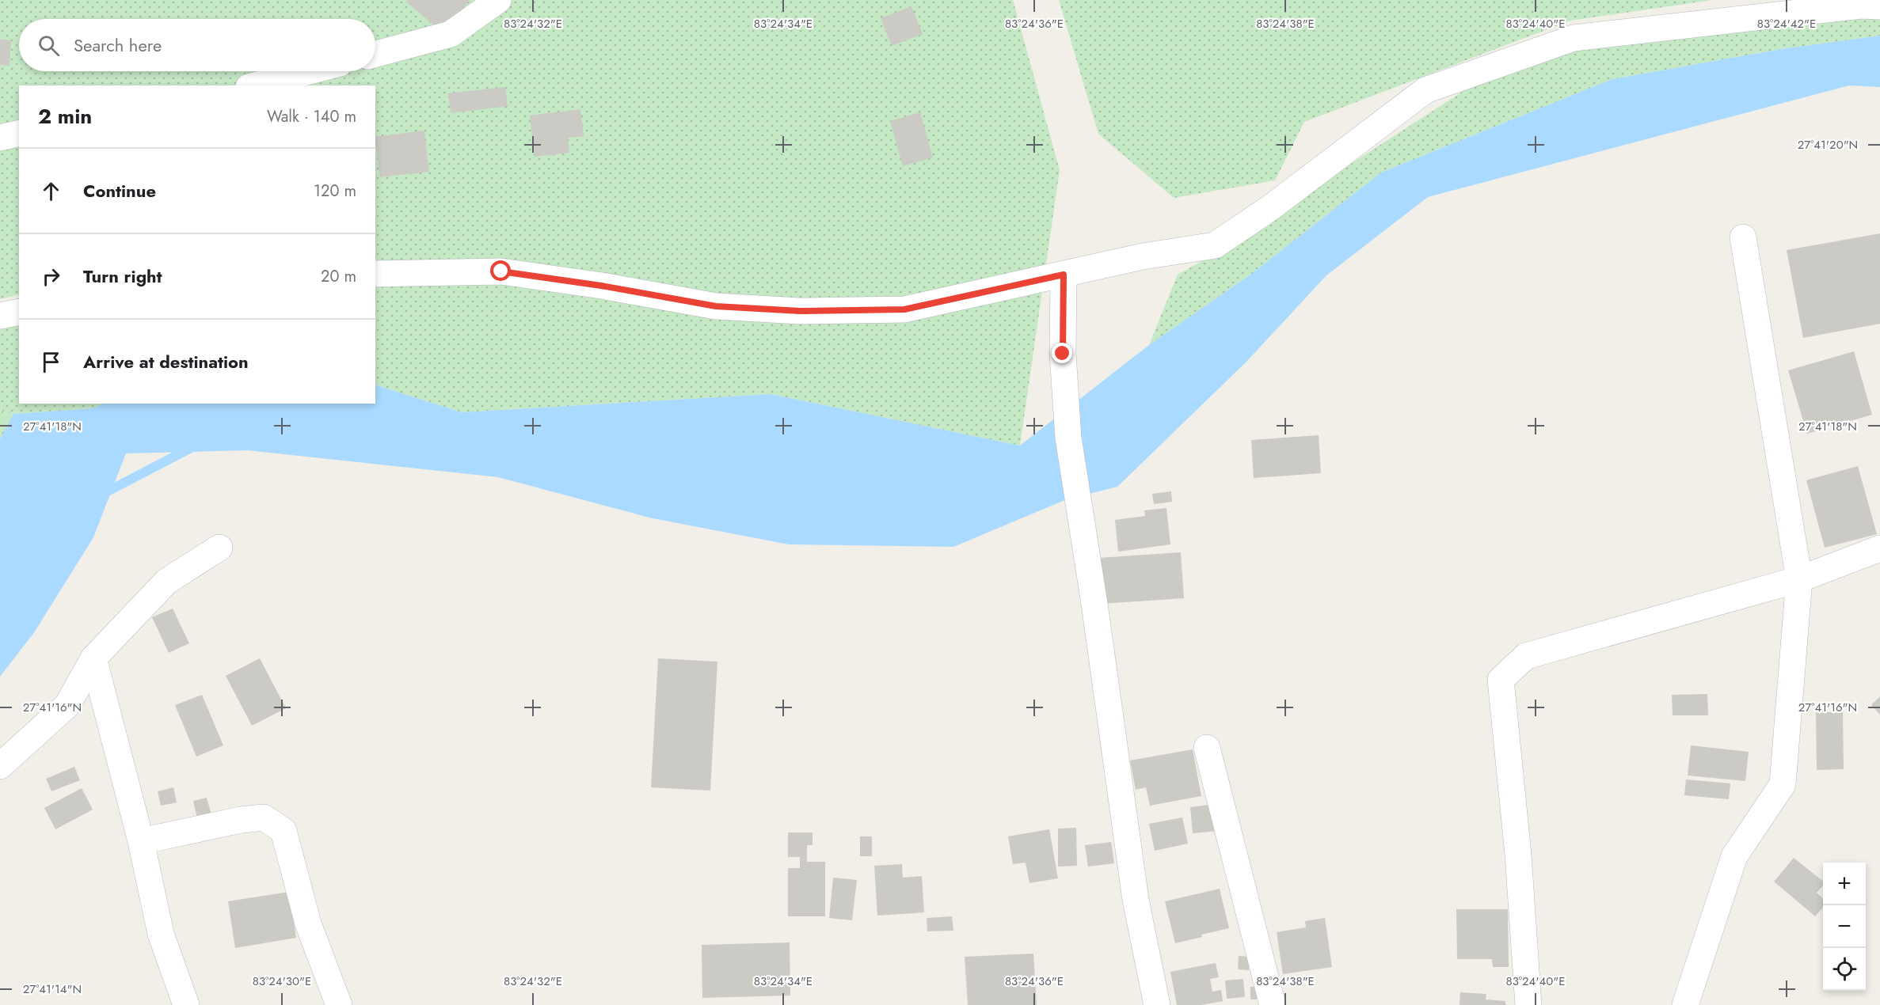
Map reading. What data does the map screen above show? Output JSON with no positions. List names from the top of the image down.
{
  "page": {
    "search": "Search here",
    "heading": ["2 min", "Walk · 140 m"],
    "list": [
      ["Continue", "120 m"],
      ["Turn right", "20 m"],
      "Arrive at destination"
    ],
    "map_buttons": ["+", "−"]
  },
  "coordinates": [
    "83°24'32\"E",
    "83°24'34\"E",
    "83°24'36\"E",
    "83°24'38\"E",
    "83°24'40\"E",
    "83°24'42\"E",
    "27°41'20\"N",
    "27°41'18\"N",
    "27°41'16\"N",
    "83°24'30\"E",
    "27°41'14\"N"
  ]
}
